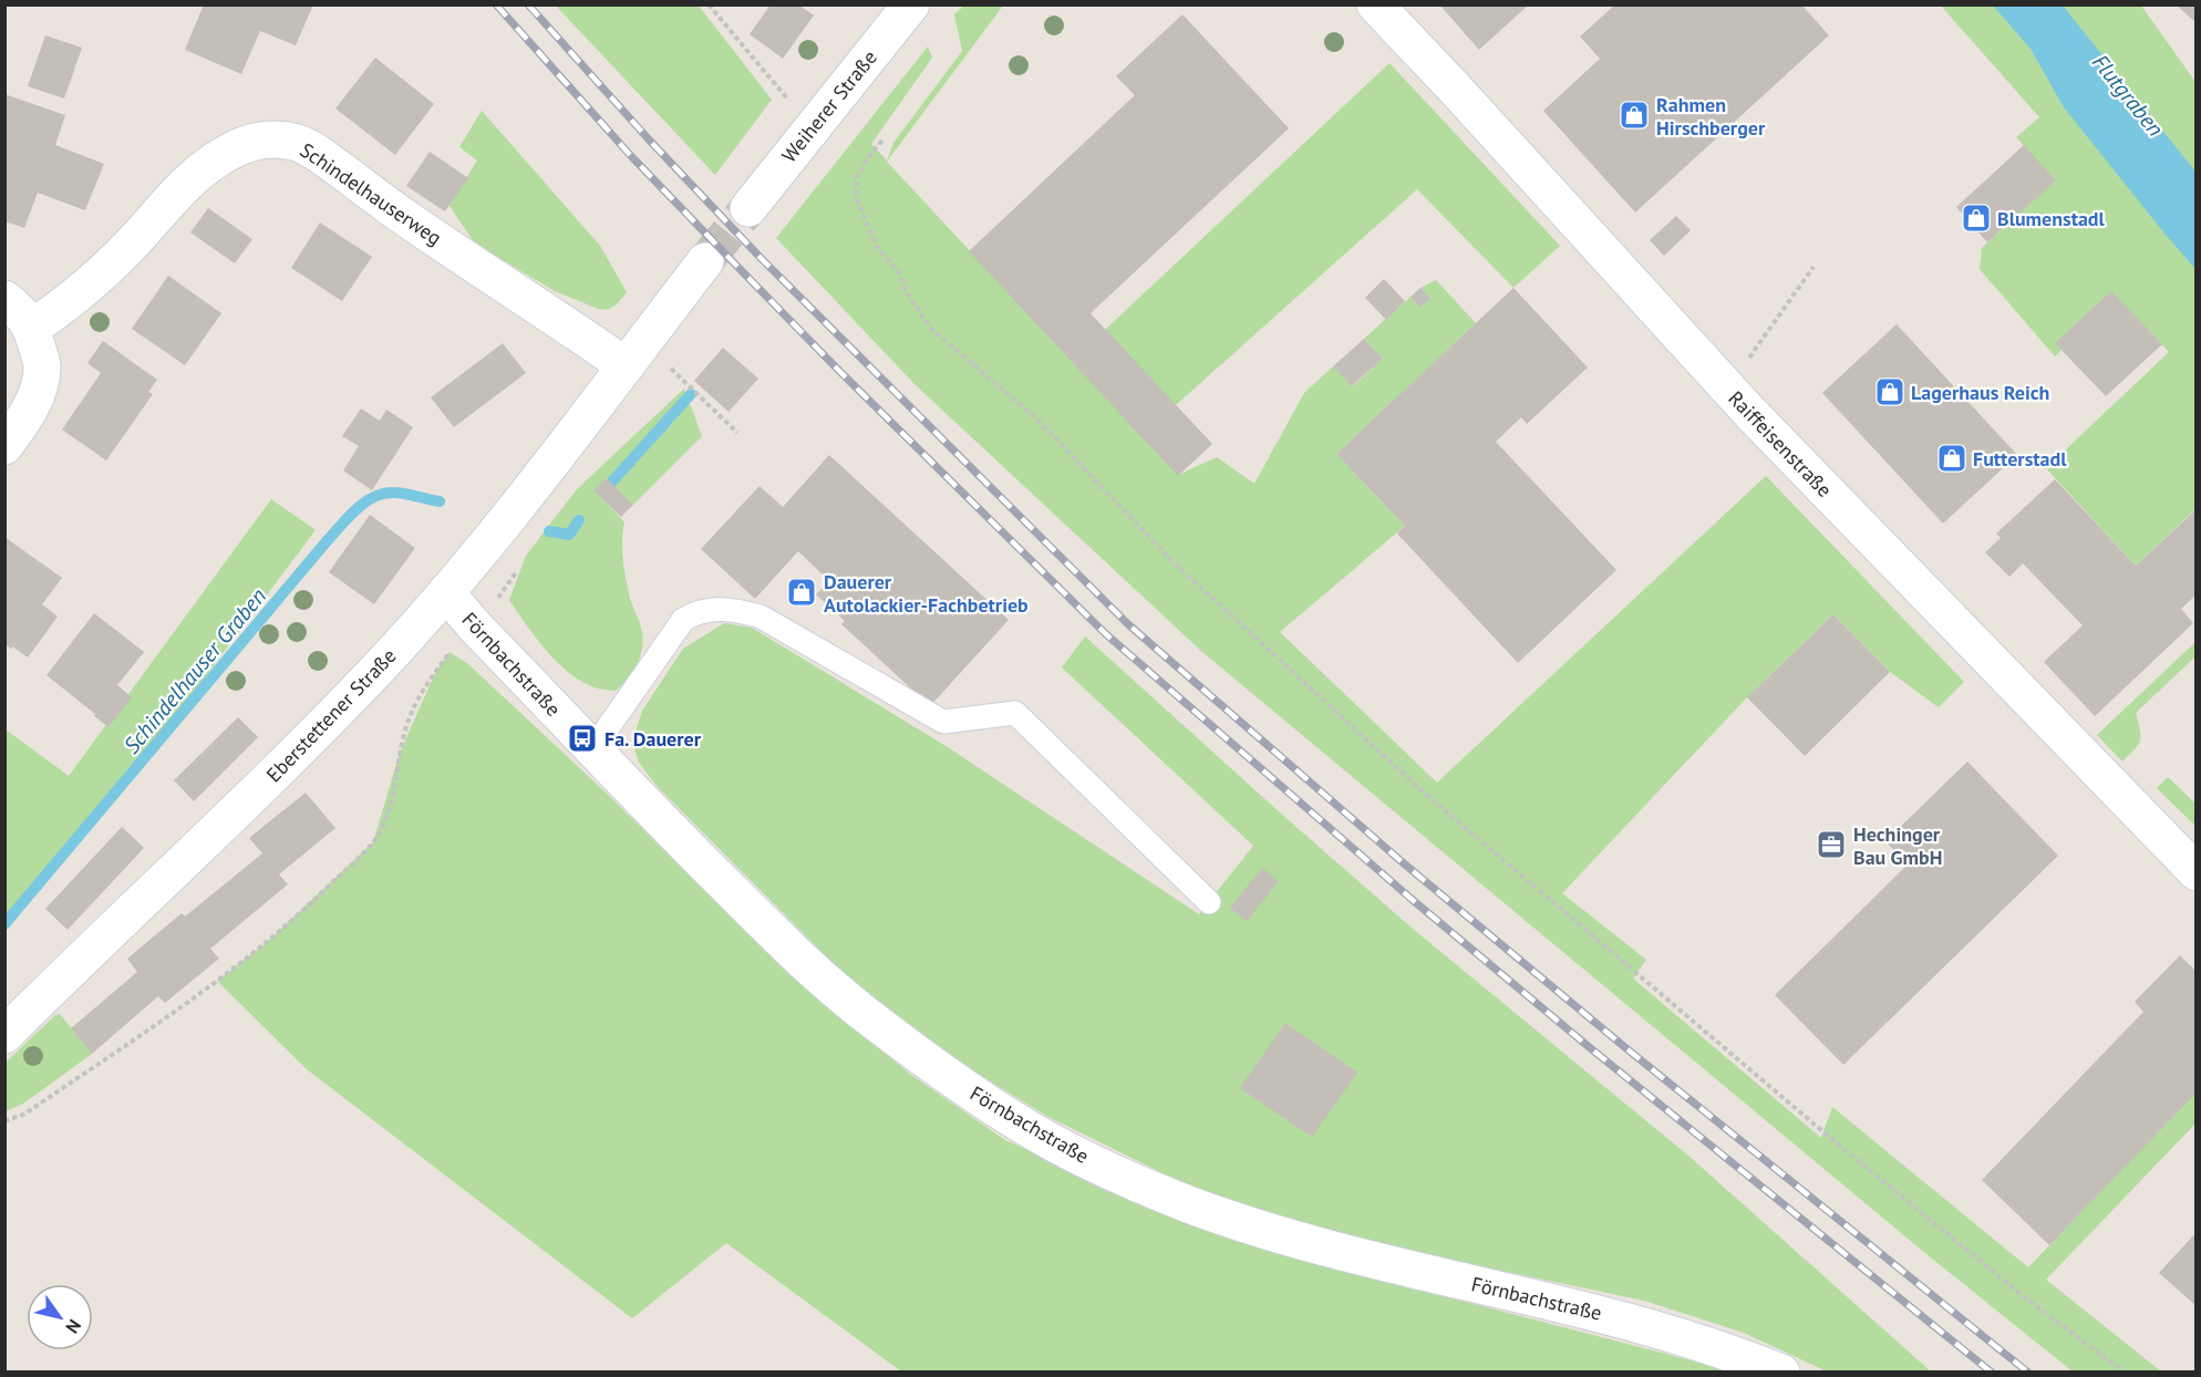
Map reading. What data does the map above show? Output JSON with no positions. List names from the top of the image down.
{
  "streets": {
    "street": [
      "Weiherer Straße",
      "Schindelhauserweg",
      "Raiffeisenstraße",
      "Förnbachstraße",
      "Eberstettener Straße"
    ]
  },
  "crossings": [
    ["Schindelhauserweg", "Eberstettener Straße"],
    ["Förnbachstraße", "Eberstettener Straße"]
  ],
  "water": ["Flutgraben", "Schindelhauser Graben"],
  "places": {
    "shop": [
      "Rahmen Hirschberger",
      "Blumenstadl",
      "Lagerhaus Reich",
      "Futterstadl",
      "Dauerer Autolackier-Fachbetrieb"
    ],
    "bus stop": ["Fa. Dauerer"],
    "office": ["Hechinger Bau GmbH"]
  },
  "north": "bottom right"
}
